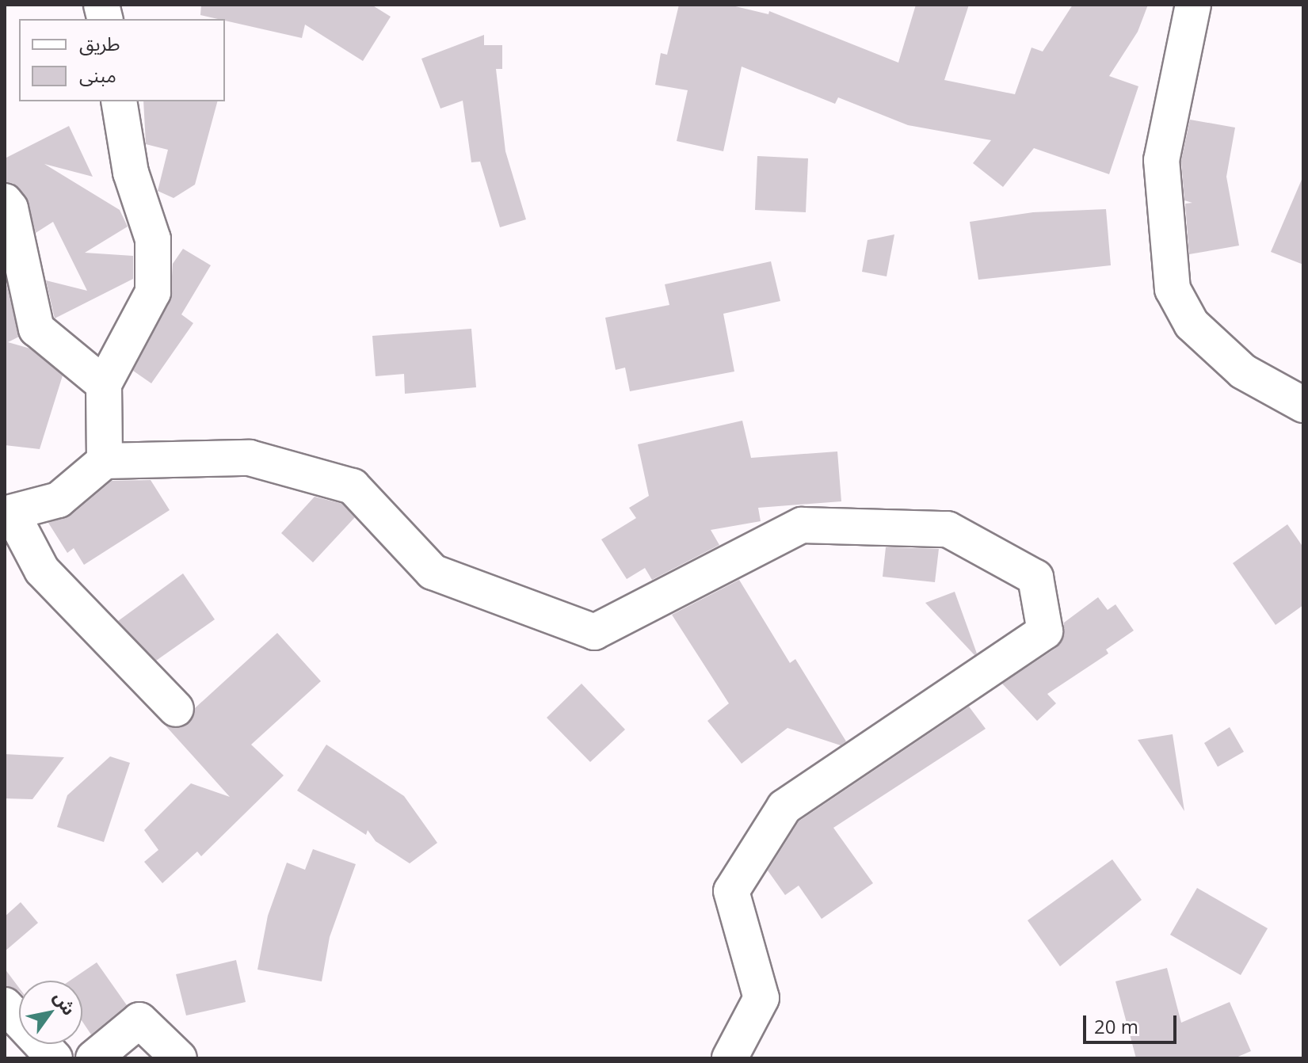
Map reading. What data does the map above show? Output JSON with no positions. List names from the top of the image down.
{
  "legend": ["طريق", "مبنى"],
  "scale_bar": "20 m",
  "north": "top right"
}
